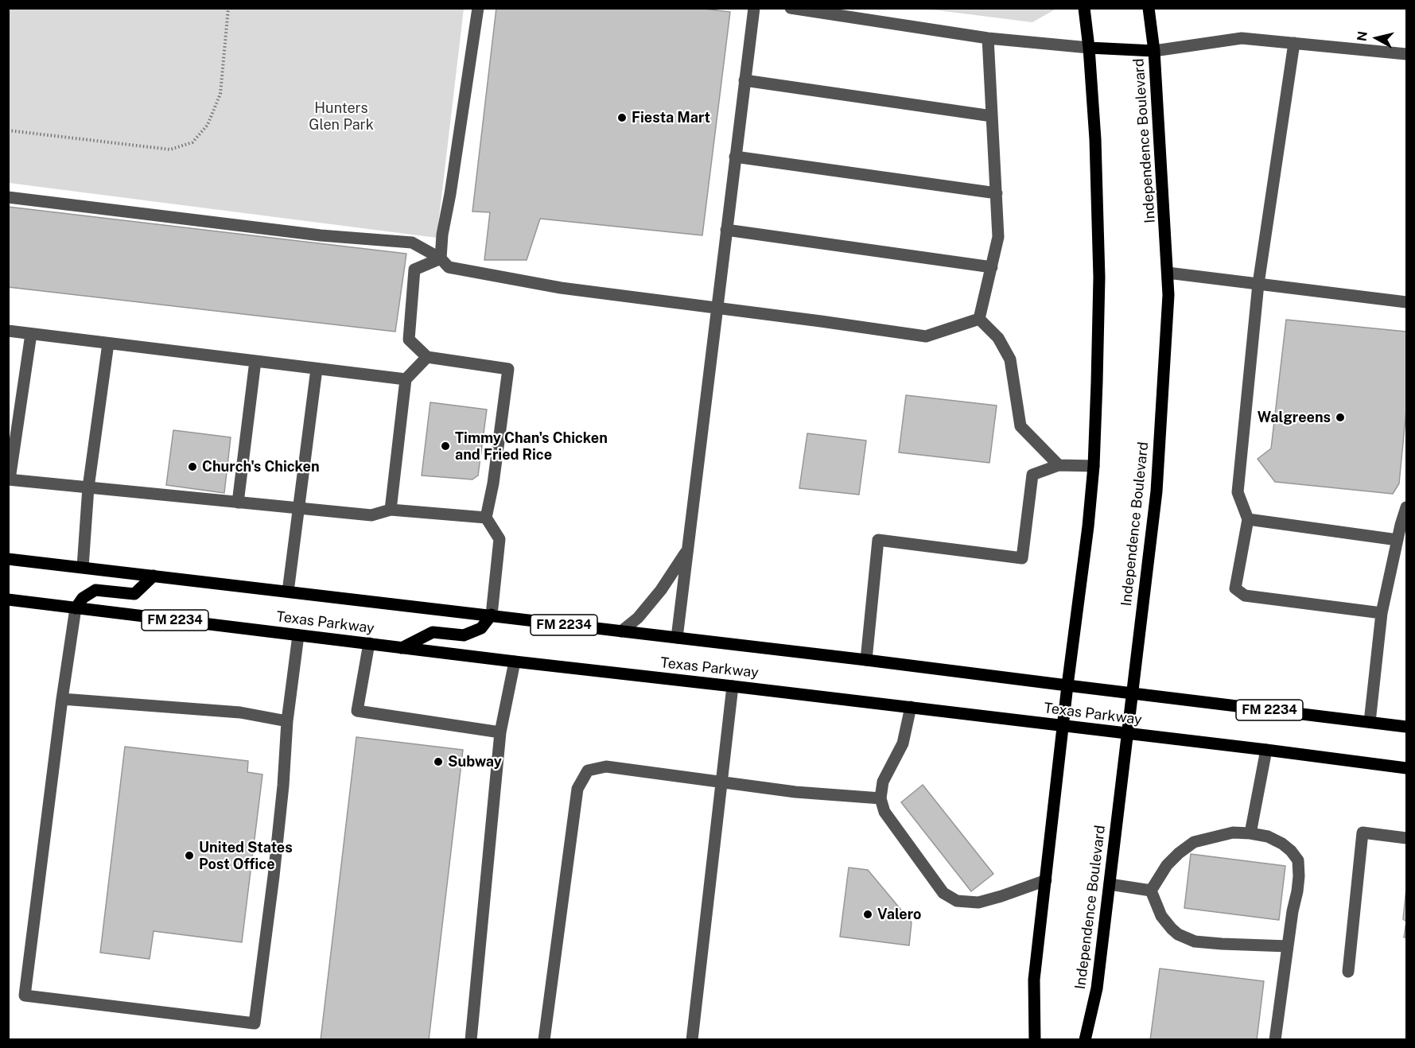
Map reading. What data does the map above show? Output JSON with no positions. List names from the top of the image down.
{
  "streets": {
    "main road": ["Independence Boulevard", "FM 2234", "Texas Parkway"]
  },
  "crossings": [
    ["Independence Boulevard", "Texas Parkway"]
  ],
  "parks": ["Hunters Glen Park"],
  "places": [
    "Fiesta Mart",
    "Walgreens",
    "Timmy Chan's Chicken and Fried Rice",
    "Church's Chicken",
    "Subway",
    "United States Post Office",
    "Valero"
  ],
  "north": "left"
}
